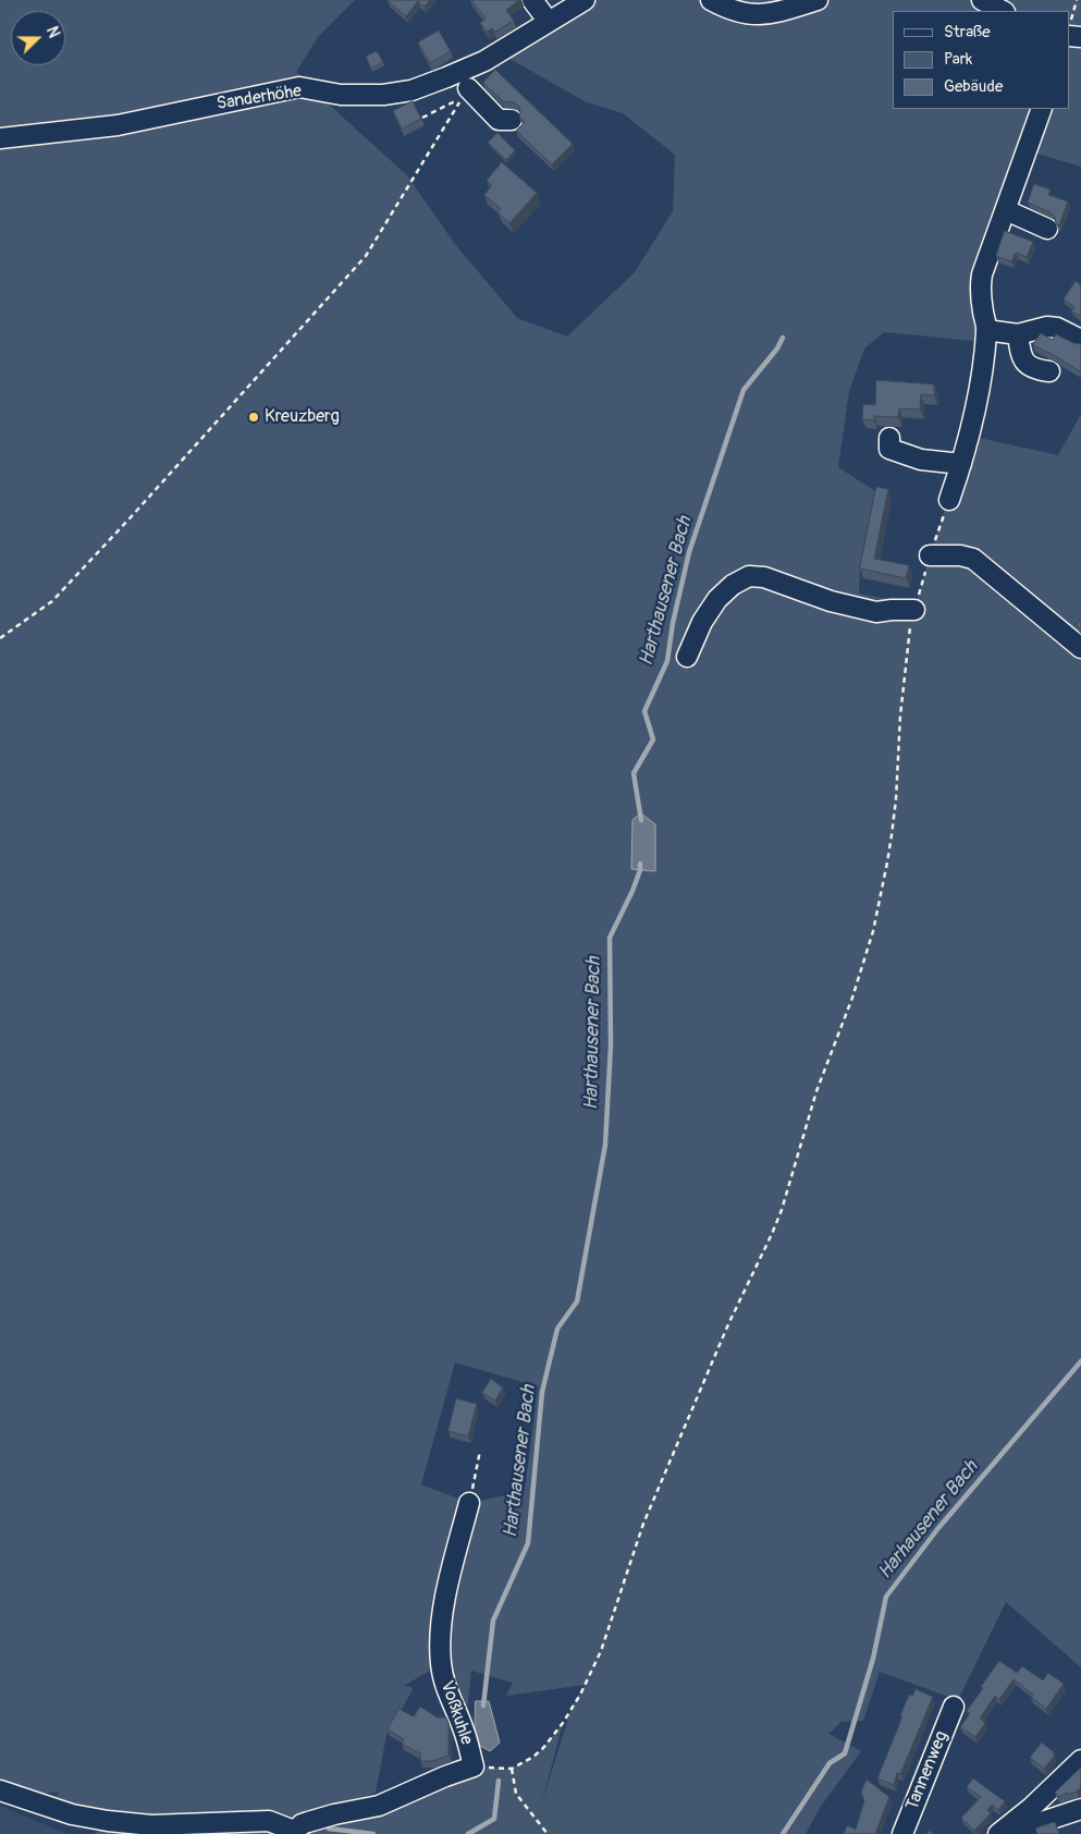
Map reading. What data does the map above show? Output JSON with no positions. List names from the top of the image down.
{
  "streets": {
    "street": ["Sanderhöhe", "Voßkuhle", "Tannenweg"]
  },
  "water": ["Harthausener Bach", "Harhausener Bach"],
  "places": ["Kreuzberg"],
  "legend": ["Straße", "Park", "Gebäude"],
  "north": "right"
}
